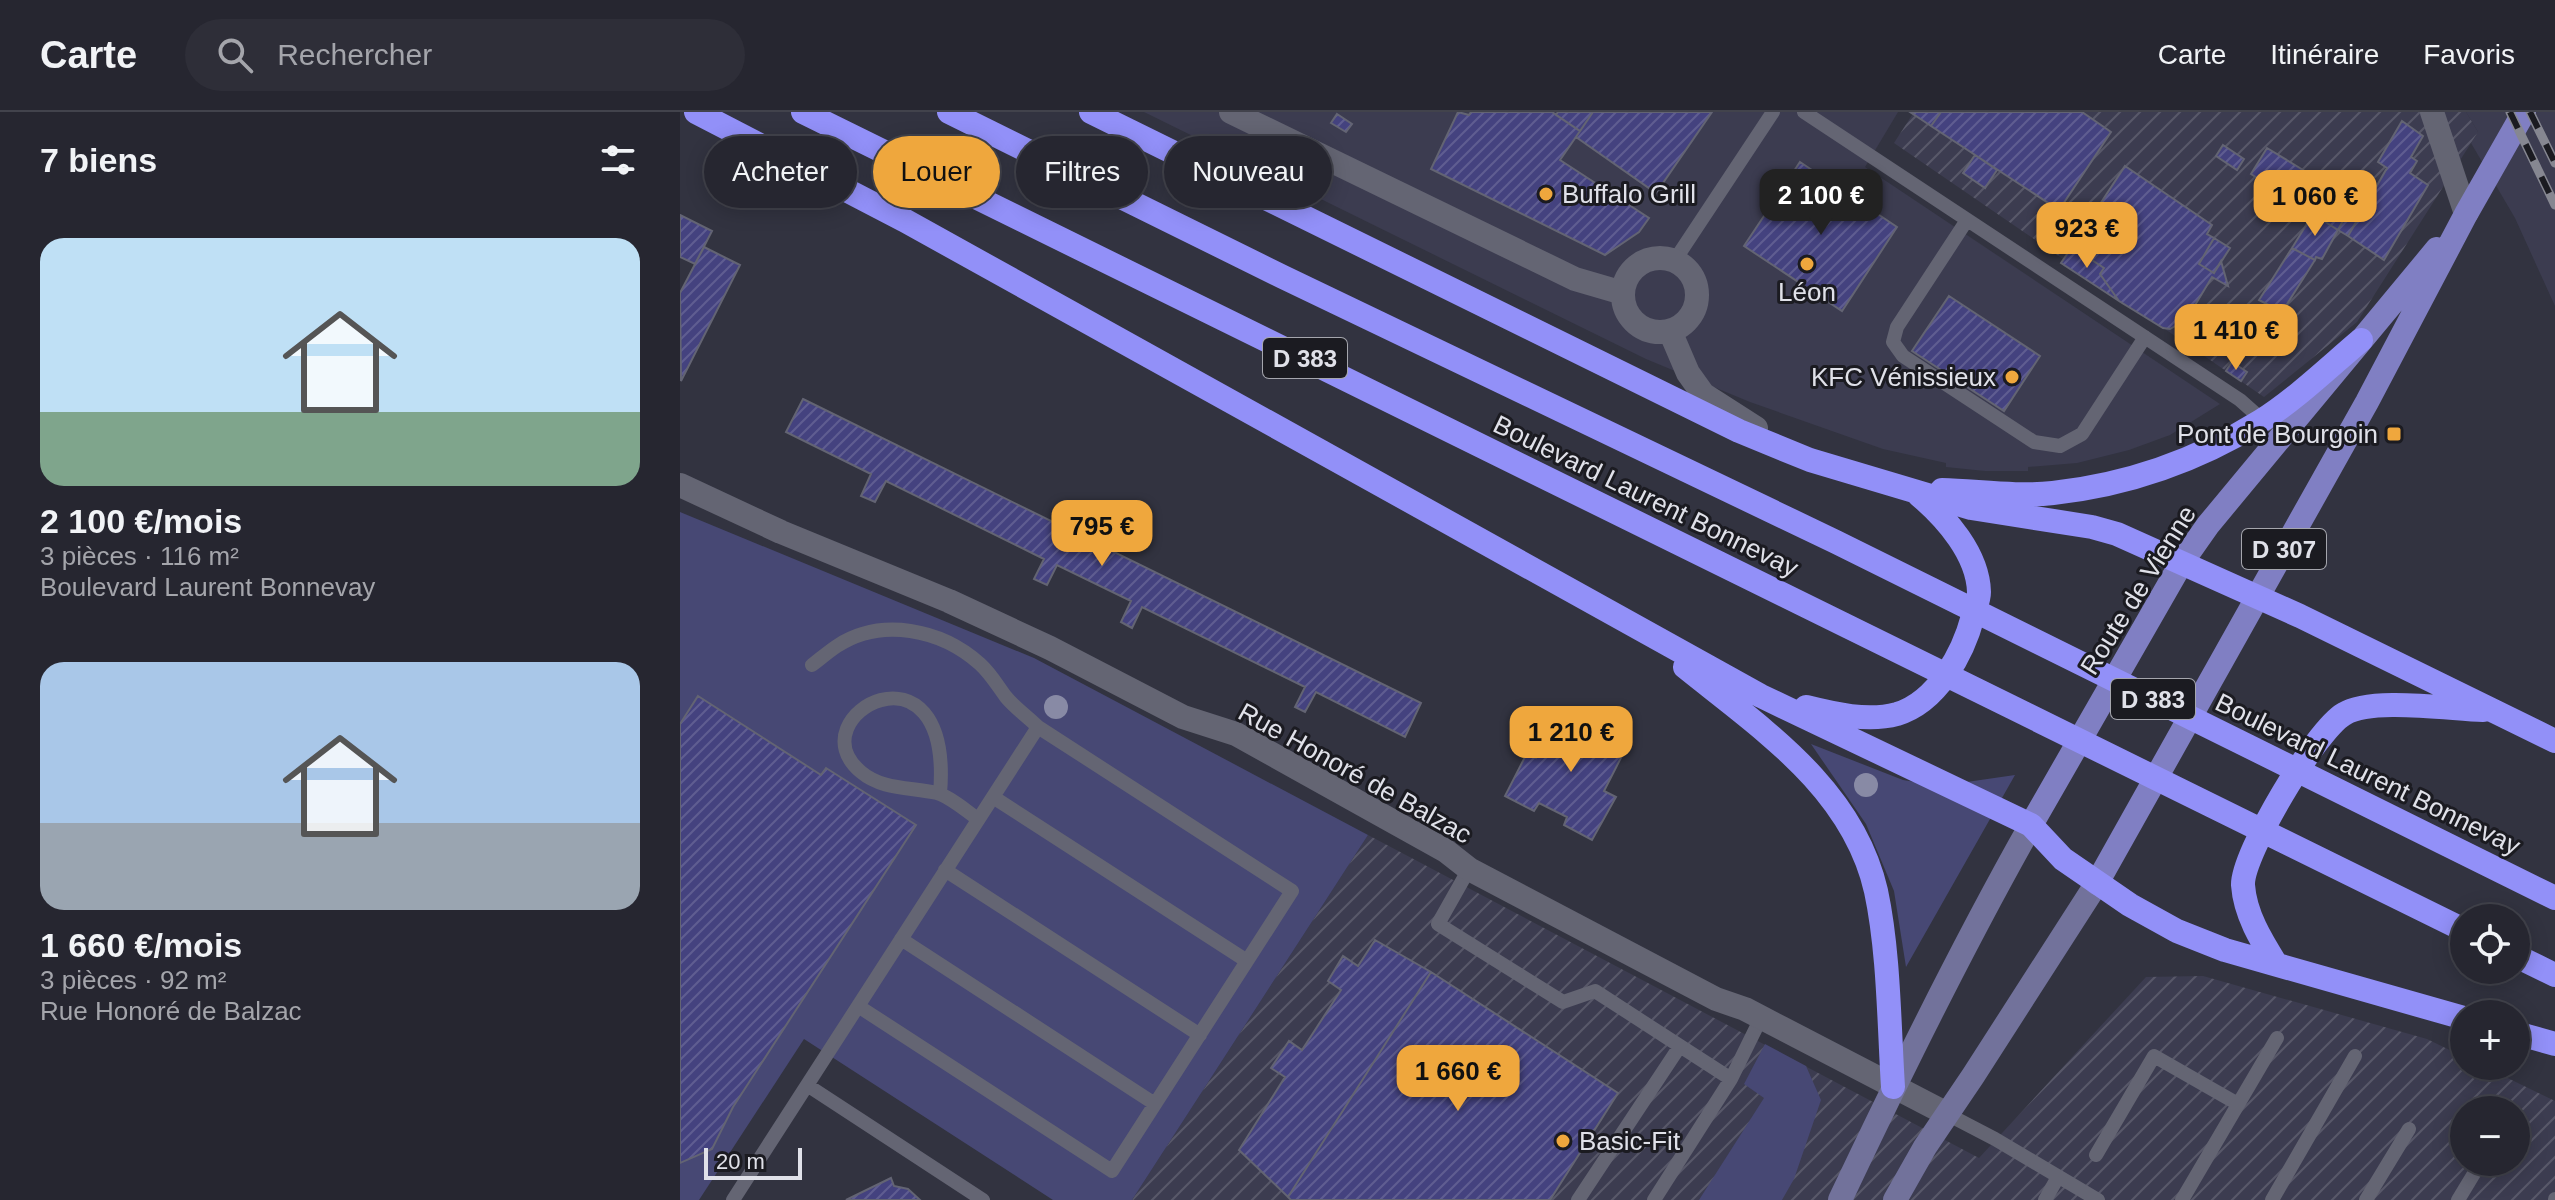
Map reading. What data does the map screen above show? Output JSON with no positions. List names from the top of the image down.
{
  "streets": {
    "highway": ["D 383", "Boulevard Laurent Bonnevay"],
    "main road": ["D 307", "Route de Vienne"],
    "street": ["Rue Honoré de Balzac"]
  },
  "crossings": [
    ["D 307", "Route de Vienne"],
    ["Route de Vienne", "Rue Honoré de Balzac"]
  ],
  "places": {
    "other": [
      "Buffalo Grill",
      "Léon",
      "KFC Vénissieux",
      "Basic-Fit"
    ],
    "transit": ["Pont de Bourgoin"]
  },
  "scale_bar": "20 m",
  "page": {
    "header": "Carte",
    "search": "Rechercher",
    "nav": ["Carte", "Itinéraire", "Favoris"],
    "heading": "7 biens",
    "chip": [
      "Acheter",
      "Louer",
      "Filtres",
      "Nouveau"
    ],
    "price": [
      "2 100 €",
      "1 060 €",
      "923 €",
      "1 410 €",
      "795 €",
      "1 210 €",
      "1 660 €"
    ],
    "list": [
      {
        "name": "2 100 €/mois",
        "note": "3 pièces · 116 m² · Boulevard Laurent Bonnevay"
      },
      {
        "name": "1 660 €/mois",
        "note": "3 pièces · 92 m² · Rue Honoré de Balzac"
      }
    ],
    "map_buttons": ["+", "−"],
    "scale": "20 m"
  }
}
